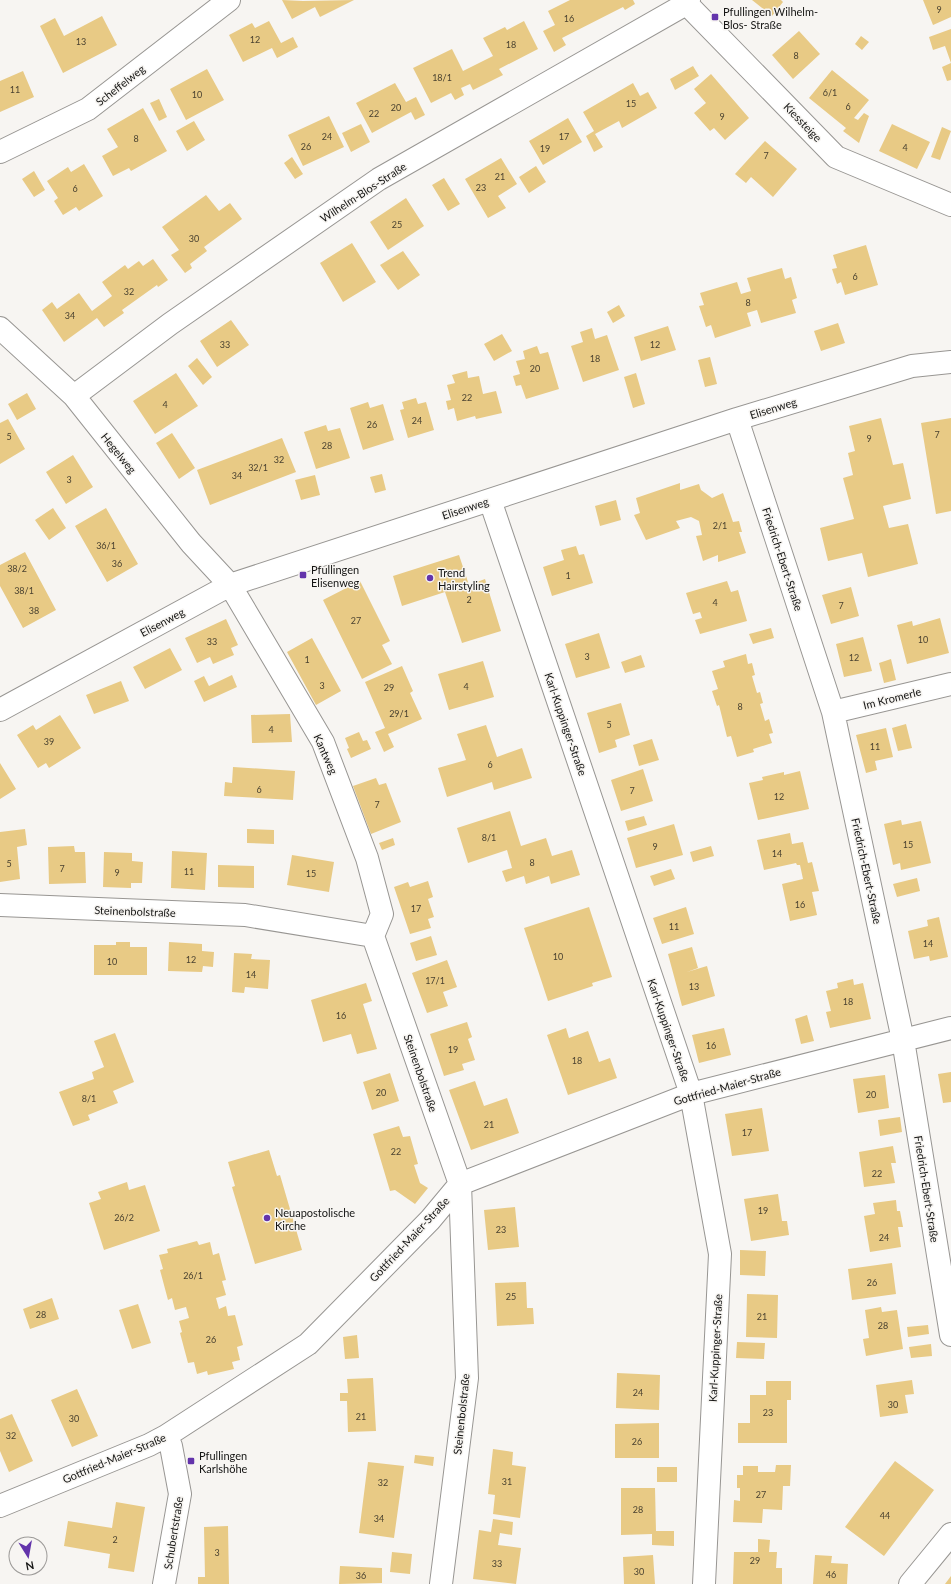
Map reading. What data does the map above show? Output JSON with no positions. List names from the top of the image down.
{
  "streets": {
    "street": [
      "Scheffelweg",
      "Kiessteige",
      "Wilhelm-Blos-Straße",
      "Elisenweg",
      "Hegelweg",
      "Friedrich-Ebert-Straße",
      "Im Kromerle",
      "Karl-Kuppinger-Straße",
      "Kantweg",
      "Steinenbolstraße",
      "Gottfried-Maier-Straße",
      "Schubertstraße"
    ]
  },
  "crossings": [
    ["Kiessteige", "Wilhelm-Blos-Straße"],
    ["Wilhelm-Blos-Straße", "Hegelweg"],
    ["Elisenweg", "Hegelweg"],
    ["Elisenweg", "Friedrich-Ebert-Straße"],
    ["Elisenweg", "Karl-Kuppinger-Straße"],
    ["Elisenweg", "Kantweg"],
    ["Hegelweg", "Kantweg"],
    ["Friedrich-Ebert-Straße", "Im Kromerle"],
    ["Friedrich-Ebert-Straße", "Gottfried-Maier-Straße"],
    ["Karl-Kuppinger-Straße", "Gottfried-Maier-Straße"],
    ["Kantweg", "Steinenbolstraße"],
    ["Steinenbolstraße", "Gottfried-Maier-Straße"],
    ["Gottfried-Maier-Straße", "Schubertstraße"]
  ],
  "places": {
    "transit": ["Pfullingen Wilhelm- Blos- Straße", "Pfullingen Elisenweg", "Pfullingen Karlshöhe"],
    "other": ["Trend Hairstyling", "Neuapostolische Kirche"]
  },
  "house_numbers": [
    "9",
    "16",
    "12",
    "13",
    "18",
    "8",
    "18/1",
    "11",
    "6/1",
    "10",
    "15",
    "6",
    "20",
    "22",
    "9",
    "24",
    "17",
    "8",
    "26",
    "4",
    "19",
    "7",
    "21",
    "23",
    "6",
    "25",
    "30",
    "6",
    "32",
    "8",
    "34",
    "33",
    "12",
    "18",
    "20",
    "22",
    "4",
    "24",
    "26",
    "7",
    "5",
    "9",
    "28",
    "32",
    "32/1",
    "34",
    "3",
    "2/1",
    "36/1",
    "36",
    "38/2",
    "1",
    "38/1",
    "2",
    "4",
    "7",
    "38",
    "27",
    "10",
    "33",
    "3",
    "12",
    "1",
    "3",
    "4",
    "29",
    "8",
    "29/1",
    "5",
    "4",
    "39",
    "11",
    "6",
    "6",
    "7",
    "12",
    "7",
    "8/1",
    "15",
    "9",
    "14",
    "8",
    "5",
    "7",
    "11",
    "9",
    "15",
    "16",
    "17",
    "11",
    "14",
    "10",
    "12",
    "10",
    "14",
    "17/1",
    "13",
    "18",
    "16",
    "16",
    "19",
    "18",
    "20",
    "20",
    "8/1",
    "21",
    "17",
    "22",
    "22",
    "19",
    "26/2",
    "23",
    "24",
    "26/1",
    "26",
    "25",
    "28",
    "21",
    "28",
    "26",
    "24",
    "30",
    "23",
    "21",
    "30",
    "32",
    "26",
    "31",
    "32",
    "27",
    "28",
    "44",
    "34",
    "2",
    "3",
    "29",
    "33",
    "30",
    "46",
    "36"
  ],
  "north": "bottom"
}
